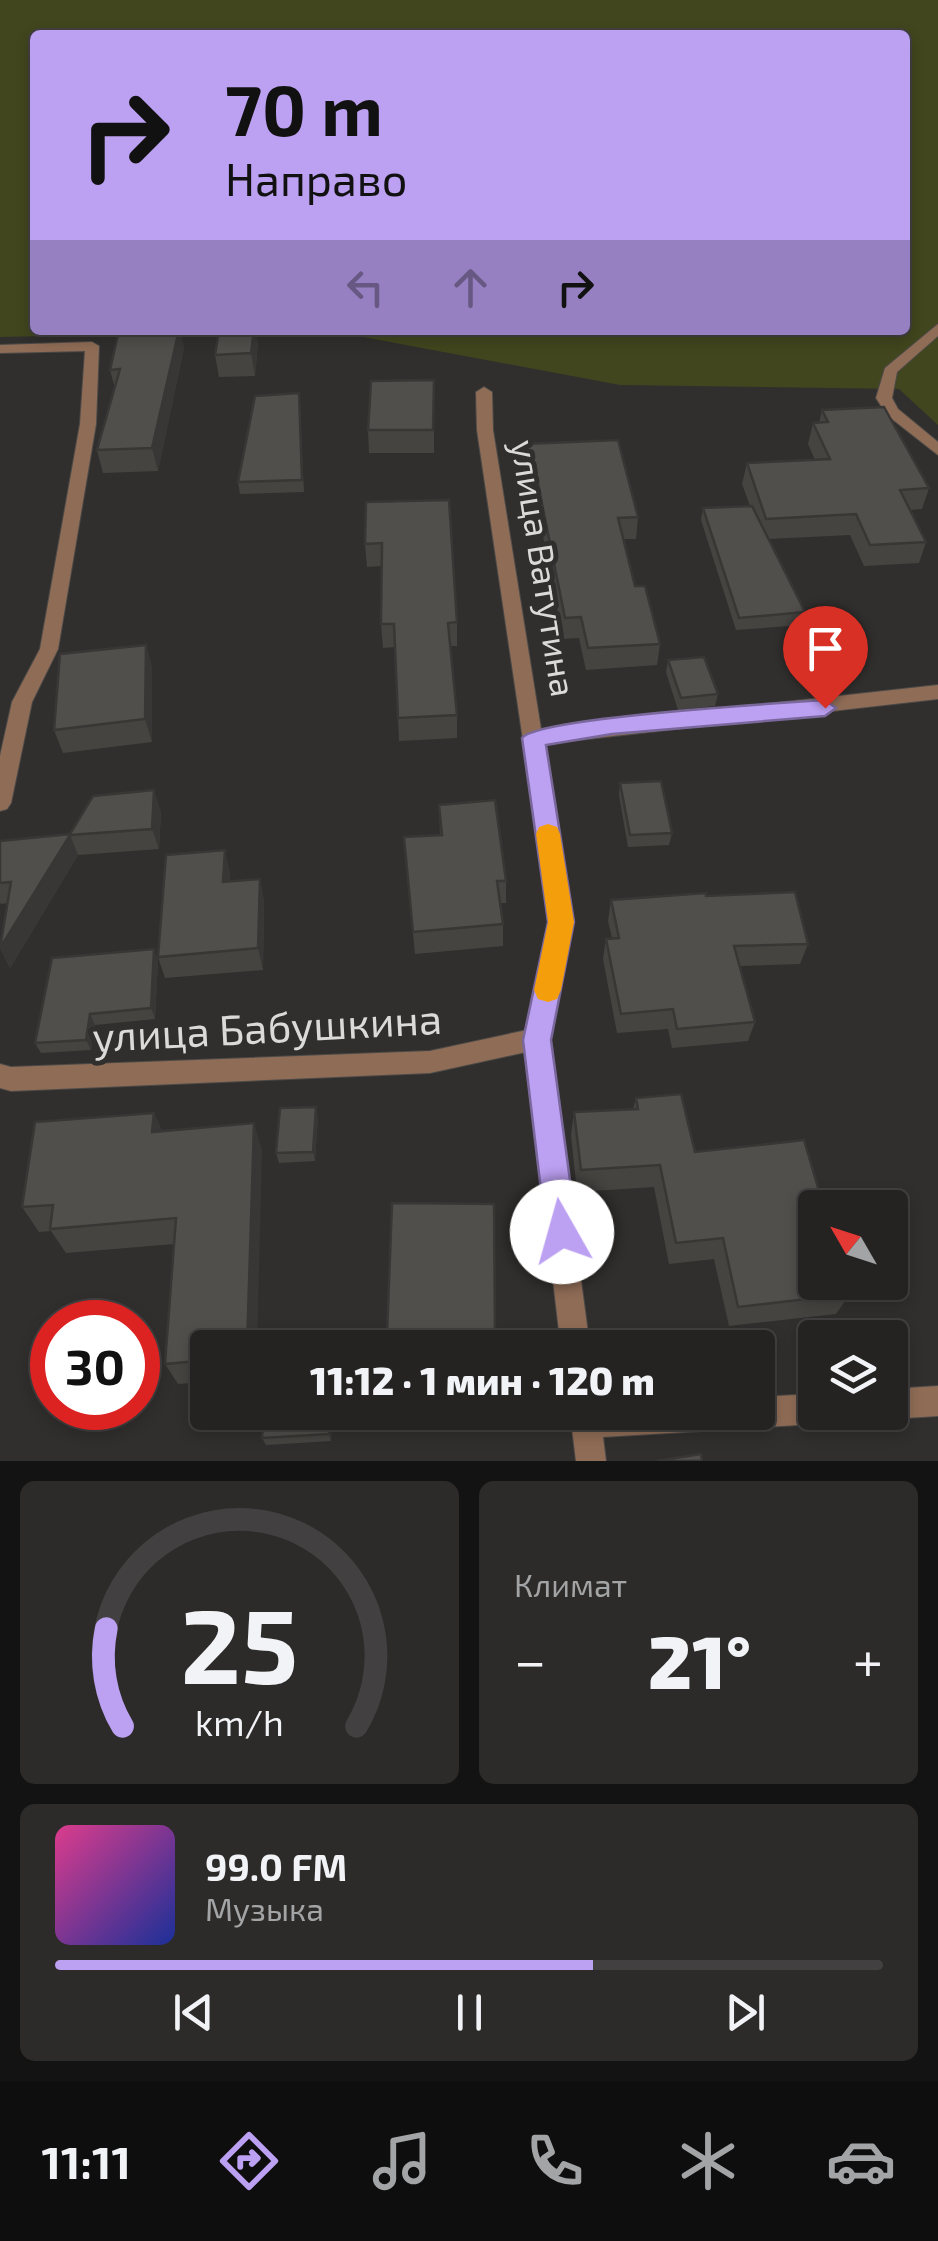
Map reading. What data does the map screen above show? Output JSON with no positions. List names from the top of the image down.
{
  "streets": {
    "street": ["улица Ватутина", "улица Бабушкина"]
  },
  "crossings": [
    ["улица Ватутина", "улица Бабушкина"]
  ],
  "north": "top left",
  "page": {
    "turn": ["70 m", "Направо"],
    "limit": "30",
    "trip": "11:12 · 1 мин · 120 m",
    "tile": "Климат",
    "heat": ["−", "21°", "+"],
    "song": ["99.0 FM", "Музыка"],
    "tabs": "11:11",
    "gauge": ["25", "km/h"]
  }
}
